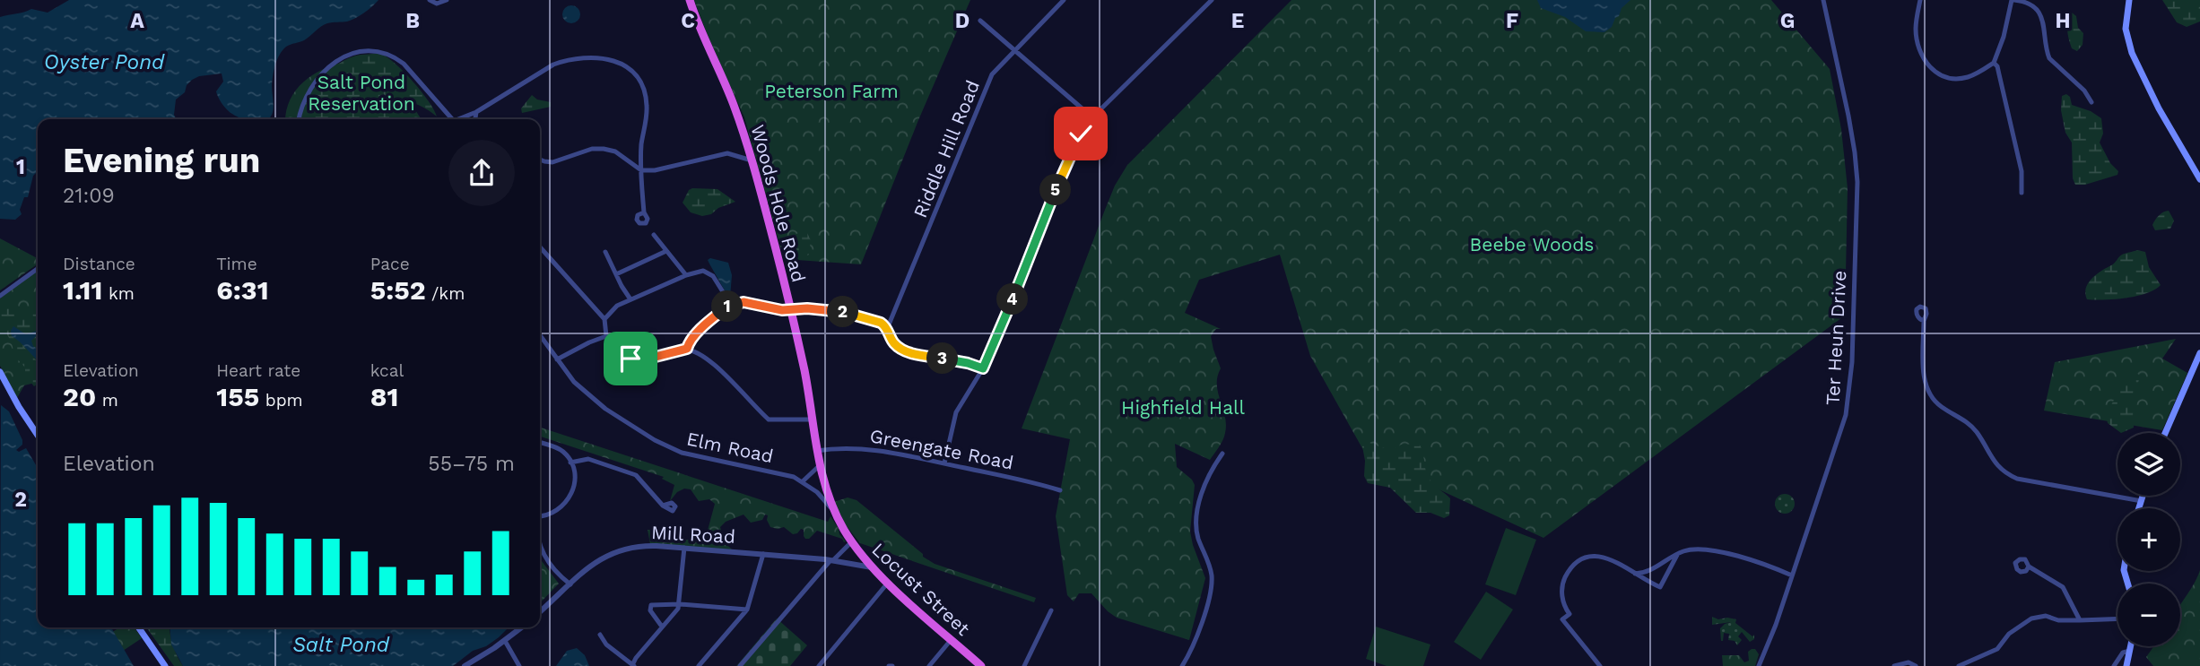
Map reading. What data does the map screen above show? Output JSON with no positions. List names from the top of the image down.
{
  "streets": {
    "highway": ["Woods Hole Road", "Locust Street"],
    "street": [
      "Riddle Hill Road",
      "Ter Heun Drive",
      "Elm Road",
      "Greengate Road",
      "Mill Road"
    ]
  },
  "crossings": [
    ["Woods Hole Road", "Elm Road"],
    ["Woods Hole Road", "Greengate Road"],
    ["Woods Hole Road", "Locust Street"],
    ["Mill Road", "Locust Street"]
  ],
  "water": ["Oyster Pond", "Salt Pond"],
  "parks": [
    "Salt Pond Reservation",
    "Peterson Farm",
    "Beebe Woods",
    "Highfield Hall"
  ],
  "page": {
    "heading": ["Evening run", "21:09"],
    "pins": [
      "5",
      "4",
      "1",
      "2",
      "3"
    ],
    "stats": [
      ["Distance", "1.11 km"],
      ["Time", "6:31"],
      ["Pace", "5:52 /km"],
      ["Elevation", "20 m"],
      ["Heart rate", "155 bpm"],
      ["kcal", "81"]
    ],
    "map_buttons": ["+", "−"],
    "chart": ["Elevation", "55–75 m"]
  },
  "grid": {
    "columns": [
      "A",
      "B",
      "C",
      "D",
      "E",
      "F",
      "G",
      "H"
    ],
    "rows": ["1", "2"]
  }
}
